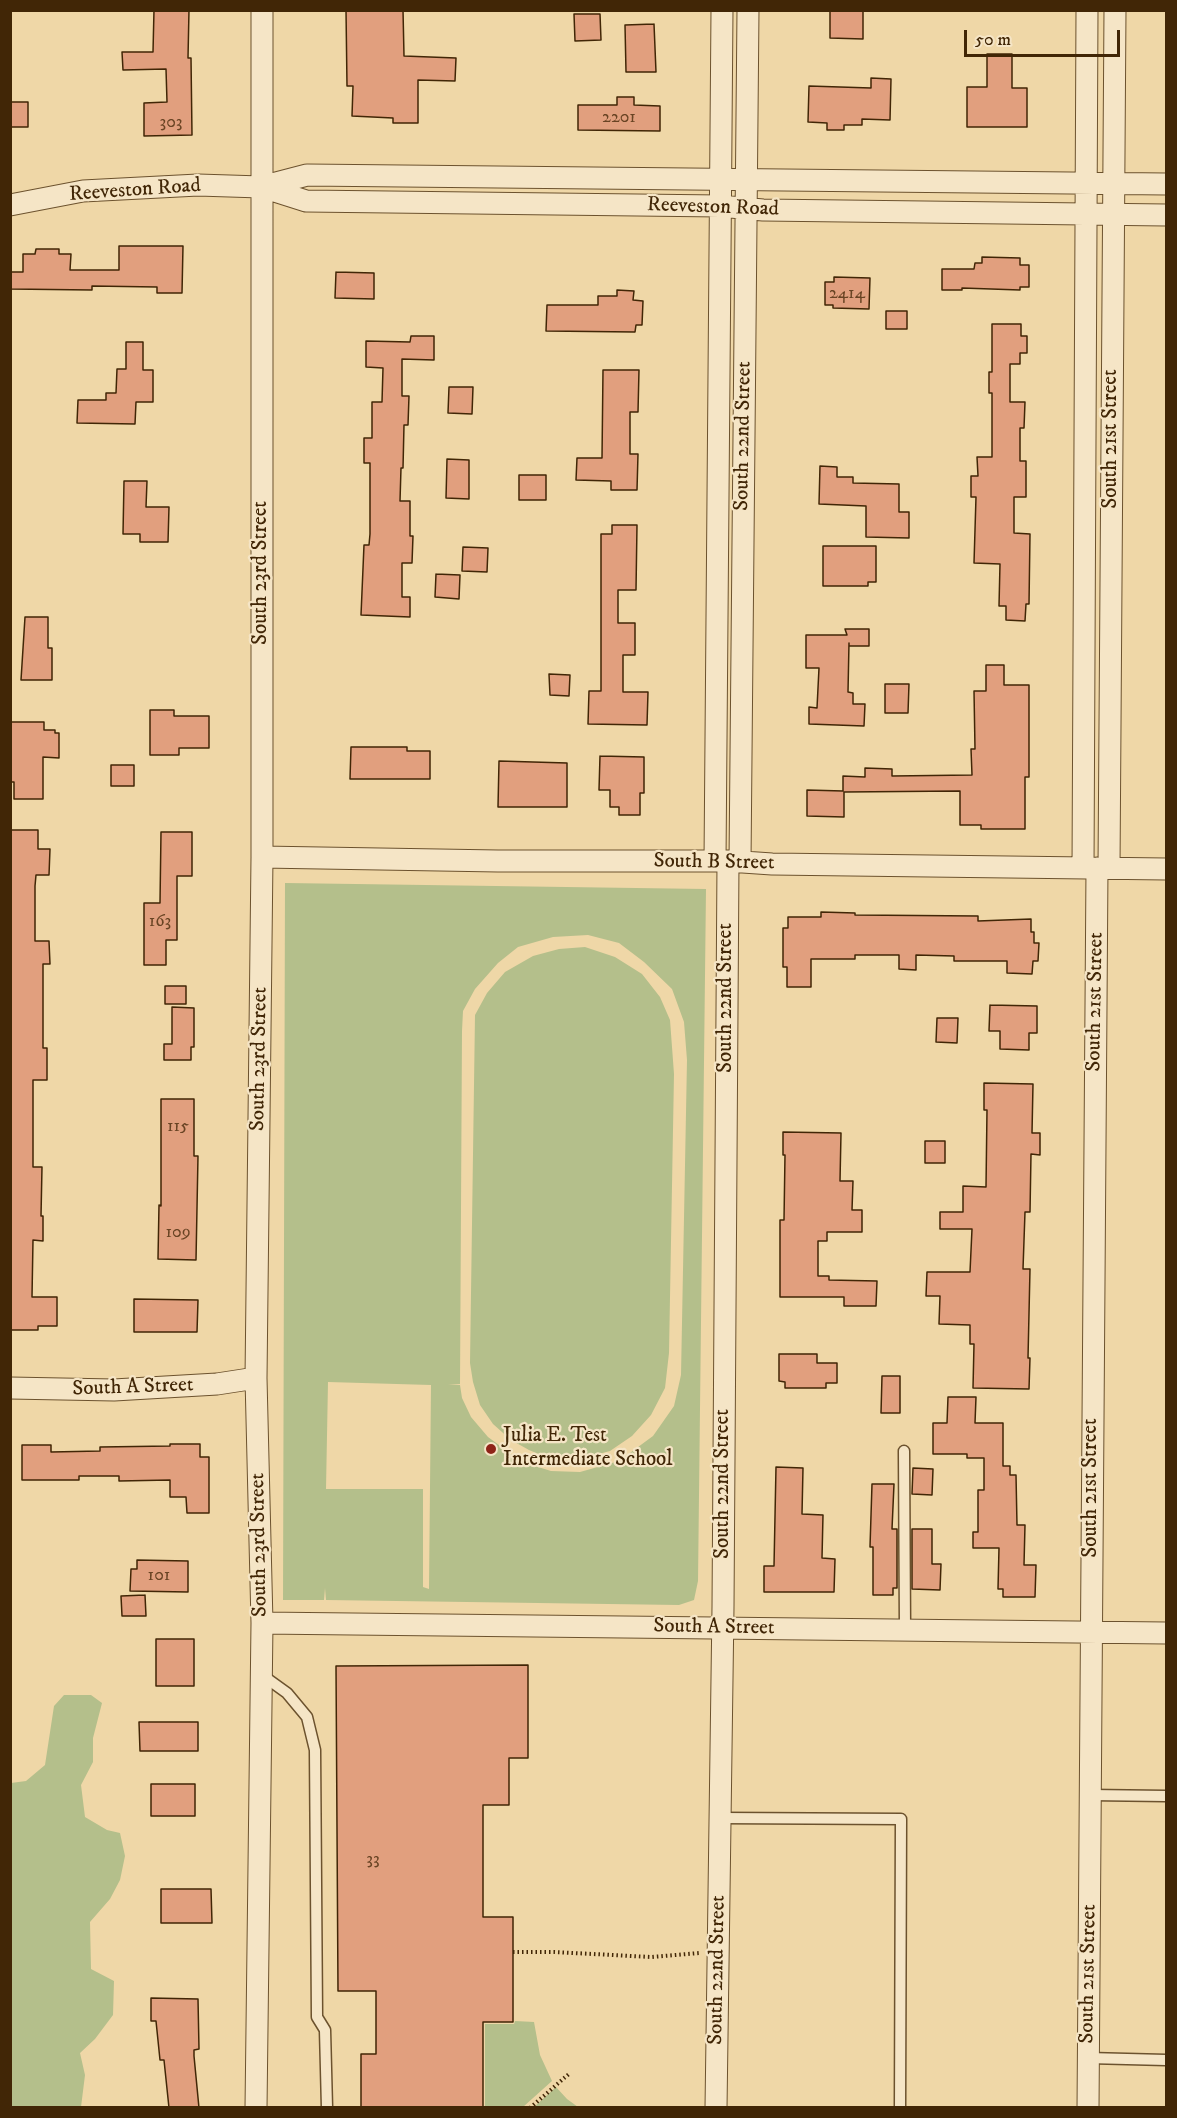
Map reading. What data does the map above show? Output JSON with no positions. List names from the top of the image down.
{
  "streets": {
    "street": [
      "Reeveston Road",
      "South 22nd Street",
      "South 21st Street",
      "South 23rd Street",
      "South B Street",
      "South A Street"
    ]
  },
  "crossings": [
    ["Reeveston Road", "South 22nd Street"],
    ["Reeveston Road", "South 21st Street"],
    ["Reeveston Road", "South 23rd Street"],
    ["South 22nd Street", "South B Street"],
    ["South 22nd Street", "South A Street"],
    ["South 21st Street", "South B Street"],
    ["South 21st Street", "South A Street"],
    ["South 23rd Street", "South B Street"],
    ["South 23rd Street", "South A Street"]
  ],
  "places": ["Julia E. Test Intermediate School"],
  "house_numbers": [
    "2201",
    "303",
    "2414",
    "163",
    "115",
    "109",
    "101",
    "33"
  ],
  "scale_bar": "50 m"
}
